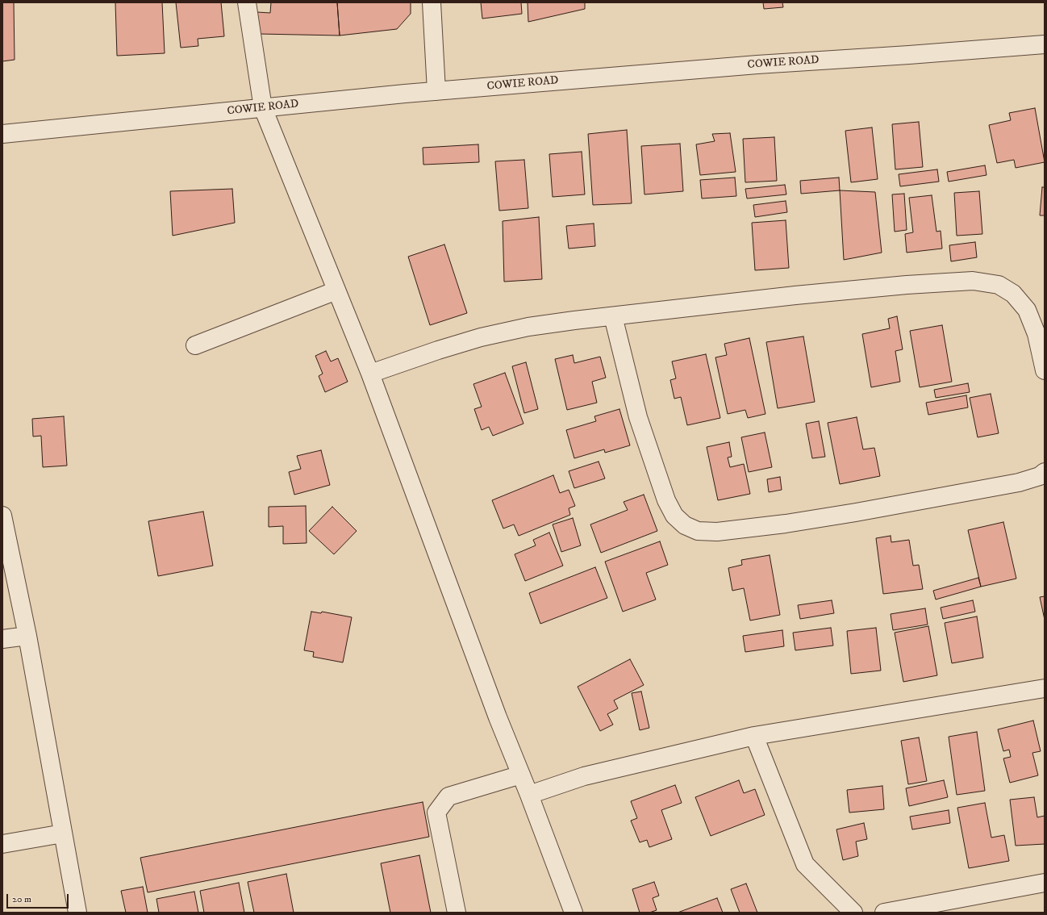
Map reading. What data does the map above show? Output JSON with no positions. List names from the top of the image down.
{
  "streets": {
    "street": ["COWIE ROAD"]
  },
  "scale_bar": "20 m"
}
